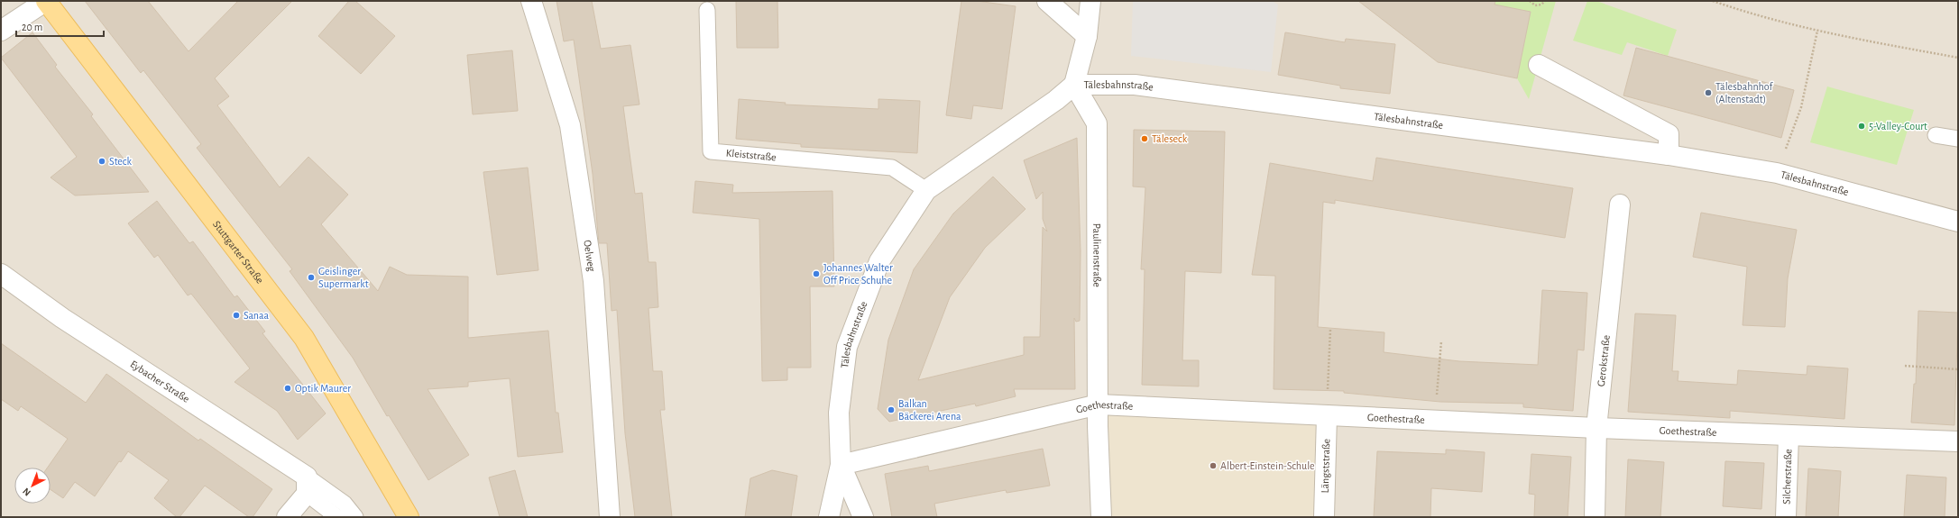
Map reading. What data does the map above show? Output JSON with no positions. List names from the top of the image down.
{
  "streets": {
    "main road": ["Stuttgarter Straße"],
    "street": [
      "Tälesbahnstraße",
      "Paulinenstraße",
      "Oelweg",
      "Gerokstraße",
      "Eybacher Straße",
      "Goethestraße",
      "Längststraße",
      "Silcherstraße"
    ],
    "lane": ["Kleiststraße"]
  },
  "crossings": [
    ["Tälesbahnstraße", "Kleiststraße"],
    ["Tälesbahnstraße", "Paulinenstraße"],
    ["Tälesbahnstraße", "Goethestraße"],
    ["Paulinenstraße", "Goethestraße"],
    ["Gerokstraße", "Goethestraße"],
    ["Goethestraße", "Längststraße"],
    ["Goethestraße", "Silcherstraße"]
  ],
  "places": [
    "Tälesbahnhof (Altenstadt)",
    "5-Valley-Court",
    "Täleseck",
    "Steck",
    "Johannes Walter Off Price Schuhe",
    "Geislinger Supermarkt",
    "Sanaa",
    "Optik Maurer",
    "Balkan Bäckerei Arena",
    "Albert-Einstein-Schule"
  ],
  "scale_bar": "20 m",
  "north": "bottom left"
}
